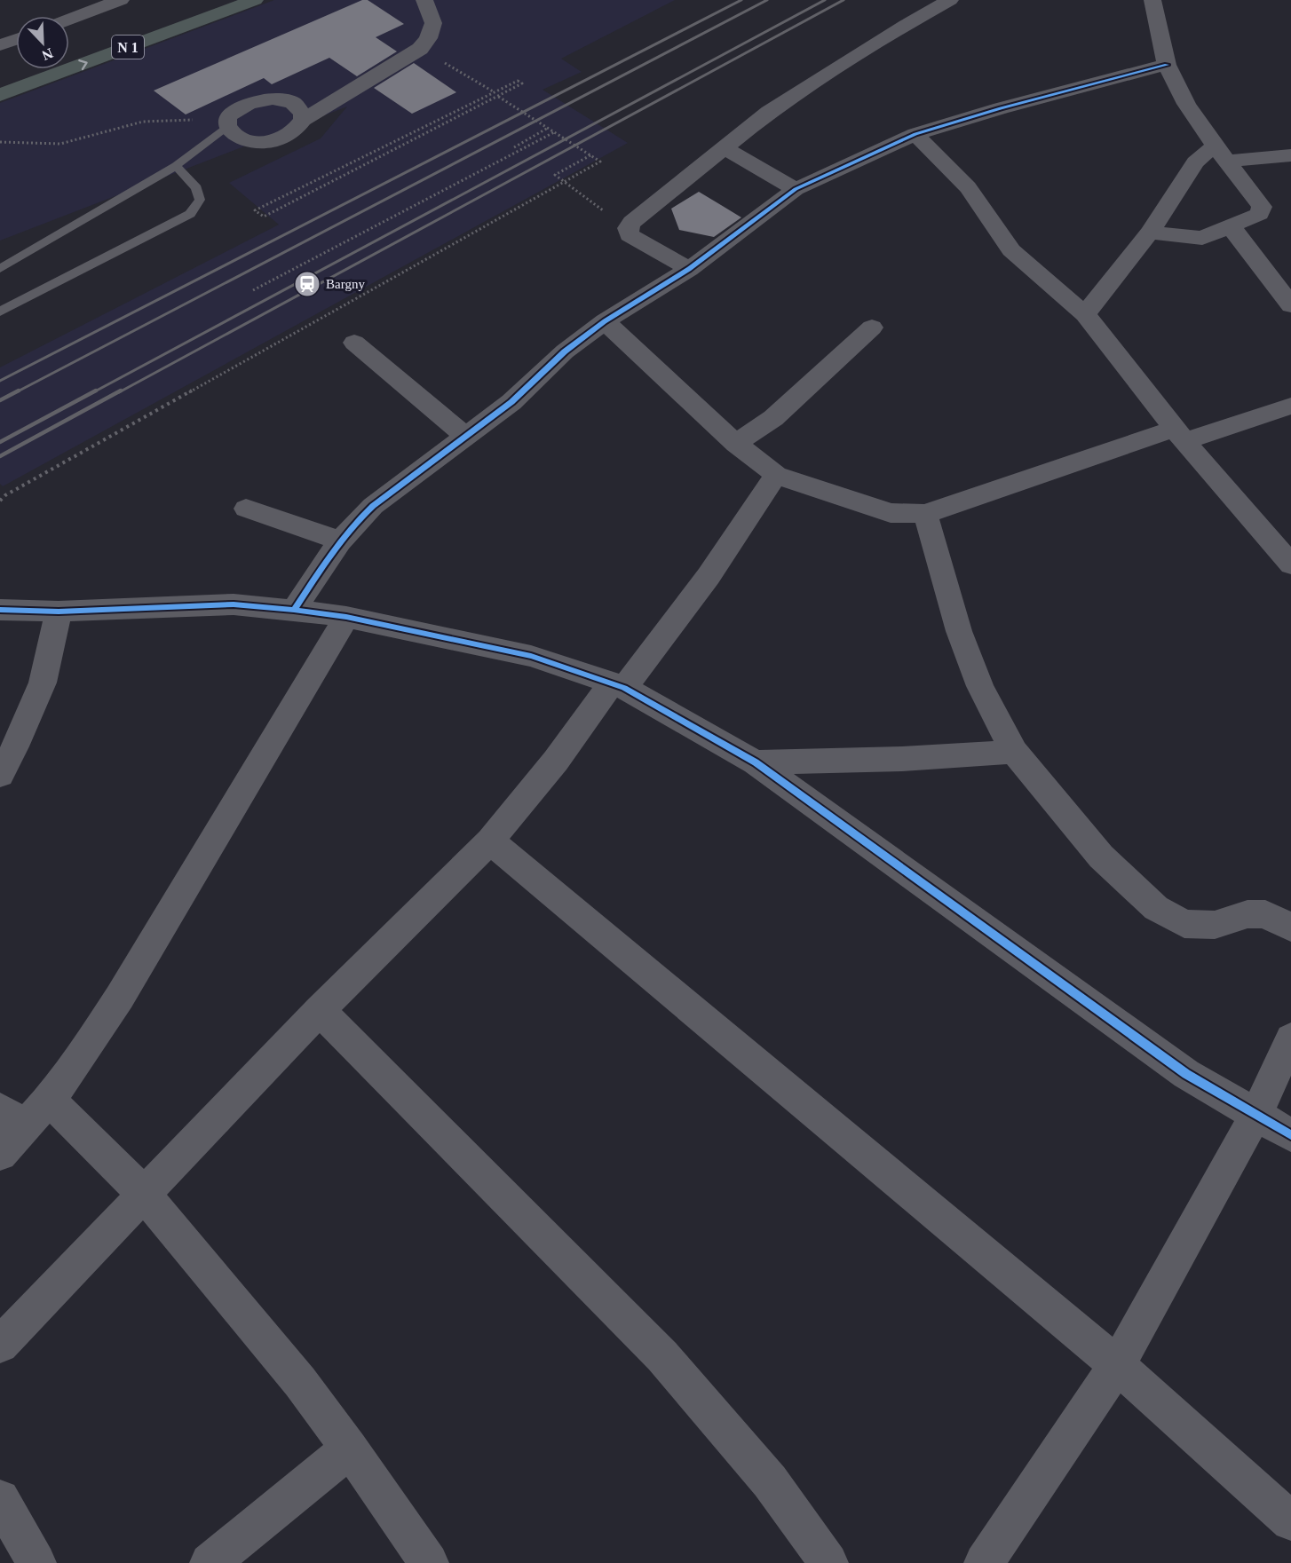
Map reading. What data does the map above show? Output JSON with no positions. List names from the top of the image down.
{
  "streets": {
    "highway": ["N 1"]
  },
  "places": {
    "station": ["Bargny"]
  },
  "north": "bottom right"
}
